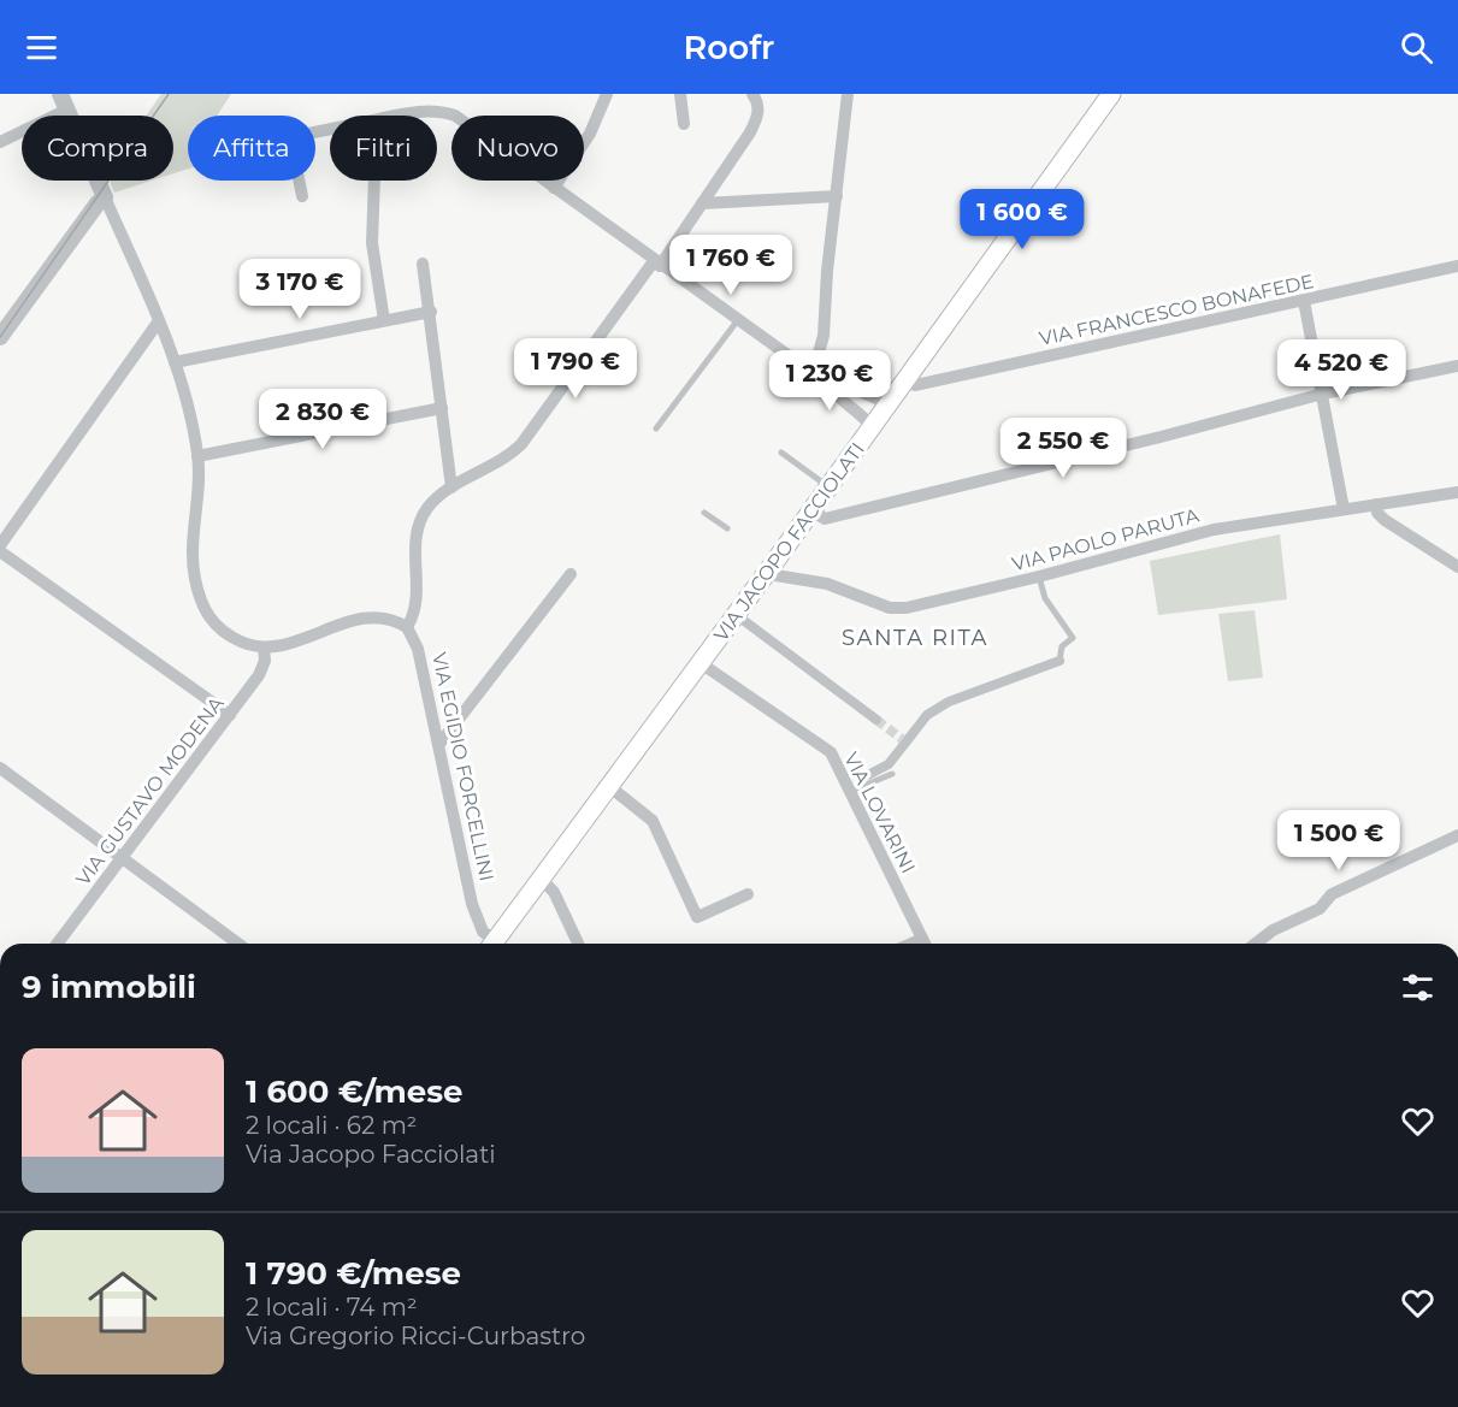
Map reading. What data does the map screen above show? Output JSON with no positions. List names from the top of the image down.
{
  "streets": {
    "main road": ["VIA JACOPO FACCIOLATI"],
    "street": [
      "VIA FRANCESCO BONAFEDE",
      "VIA PAOLO PARUTA",
      "VIA EGIDIO FORCELLINI",
      "VIA GUSTAVO MODENA",
      "VIA LOVARINI"
    ]
  },
  "crossings": [
    ["VIA FRANCESCO BONAFEDE", "VIA JACOPO FACCIOLATI"],
    ["VIA PAOLO PARUTA", "VIA JACOPO FACCIOLATI"],
    ["VIA JACOPO FACCIOLATI", "VIA LOVARINI"]
  ],
  "districts": ["SANTA RITA"],
  "page": {
    "header": "Roofr",
    "chip": [
      "Compra",
      "Affitta",
      "Filtri",
      "Nuovo"
    ],
    "price": [
      "1 600 €",
      "1 760 €",
      "3 170 €",
      "1 790 €",
      "4 520 €",
      "1 230 €",
      "2 830 €",
      "2 550 €",
      "1 500 €"
    ],
    "heading": "9 immobili",
    "list": [
      {
        "name": "1 600 €/mese",
        "note": "2 locali · 62 m² · Via Jacopo Facciolati"
      },
      {
        "name": "1 790 €/mese",
        "note": "2 locali · 74 m² · Via Gregorio Ricci-Curbastro"
      }
    ]
  }
}
